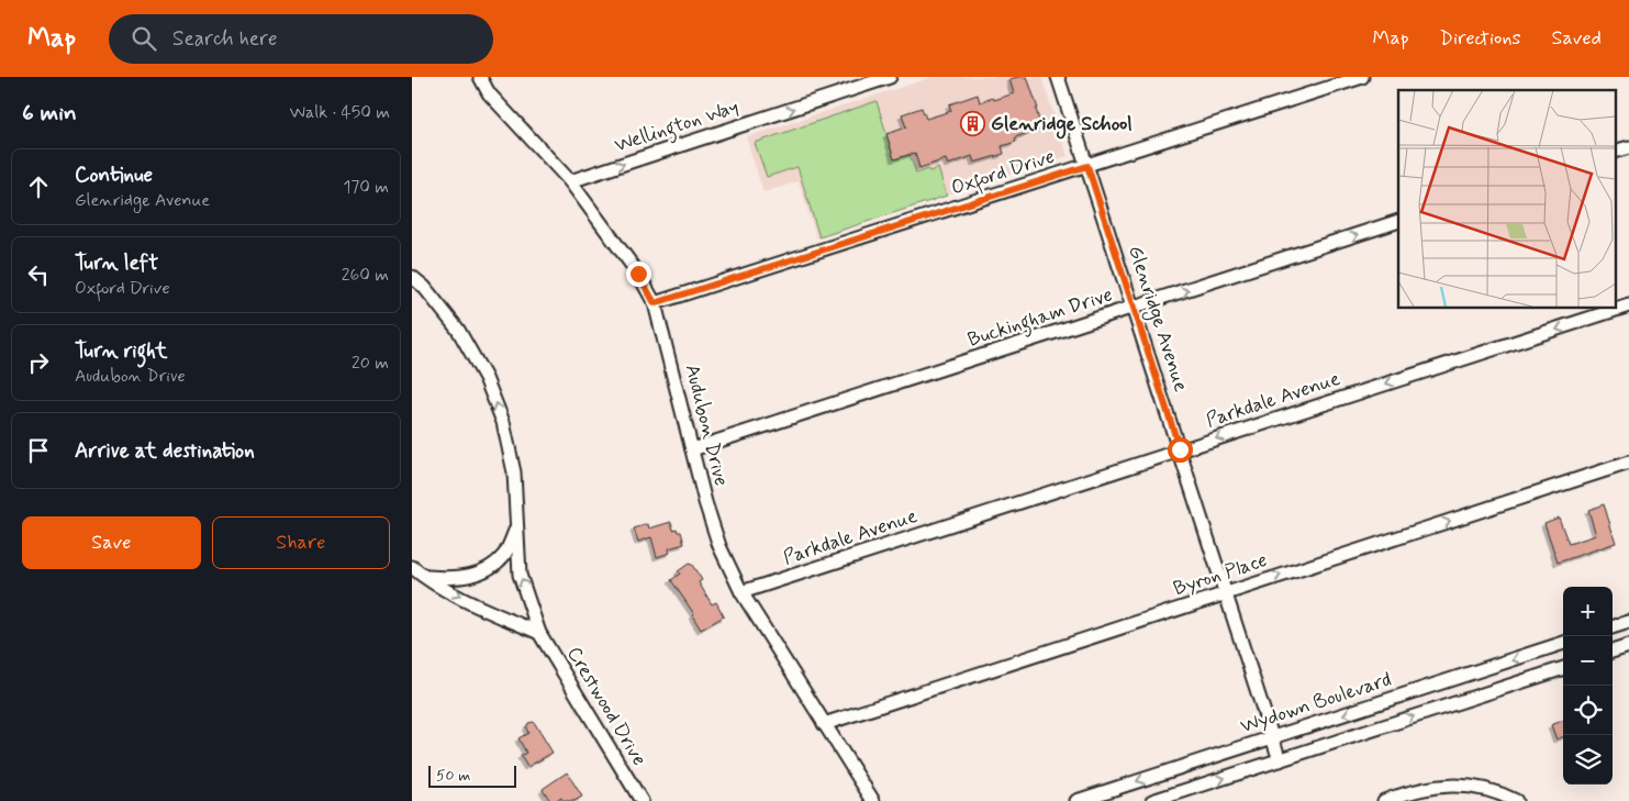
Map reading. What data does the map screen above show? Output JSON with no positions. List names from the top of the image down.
{
  "streets": {
    "street": [
      "Wellington Way",
      "Oxford Drive",
      "Buckingham Drive",
      "Glenridge Avenue",
      "Parkdale Avenue",
      "Audubon Drive",
      "Byron Place",
      "Wydown Boulevard",
      "Crestwood Drive"
    ]
  },
  "crossings": [
    ["Wellington Way", "Audubon Drive"],
    ["Oxford Drive", "Glenridge Avenue"],
    ["Oxford Drive", "Audubon Drive"],
    ["Buckingham Drive", "Glenridge Avenue"],
    ["Buckingham Drive", "Audubon Drive"],
    ["Glenridge Avenue", "Parkdale Avenue"],
    ["Glenridge Avenue", "Byron Place"],
    ["Glenridge Avenue", "Wydown Boulevard"],
    ["Parkdale Avenue", "Audubon Drive"],
    ["Audubon Drive", "Byron Place"]
  ],
  "one_way": [
    "Wellington Way",
    "Buckingham Drive",
    "Parkdale Avenue",
    "Byron Place",
    "Crestwood Drive"
  ],
  "places": {
    "building": ["Glenridge School"]
  },
  "scale_bar": "50 m",
  "page": {
    "header": "Map",
    "search": "Search here",
    "nav": ["Map", "Directions", "Saved"],
    "heading": ["6 min", "Walk · 450 m"],
    "list": [
      ["Continue", "Glenridge Avenue", "170 m"],
      ["Turn left", "Oxford Drive", "260 m"],
      ["Turn right", "Audubon Drive", "20 m"],
      "Arrive at destination"
    ],
    "buttons": ["Save", "Share"],
    "map_buttons": ["+", "−"],
    "scale": "50 m"
  }
}
